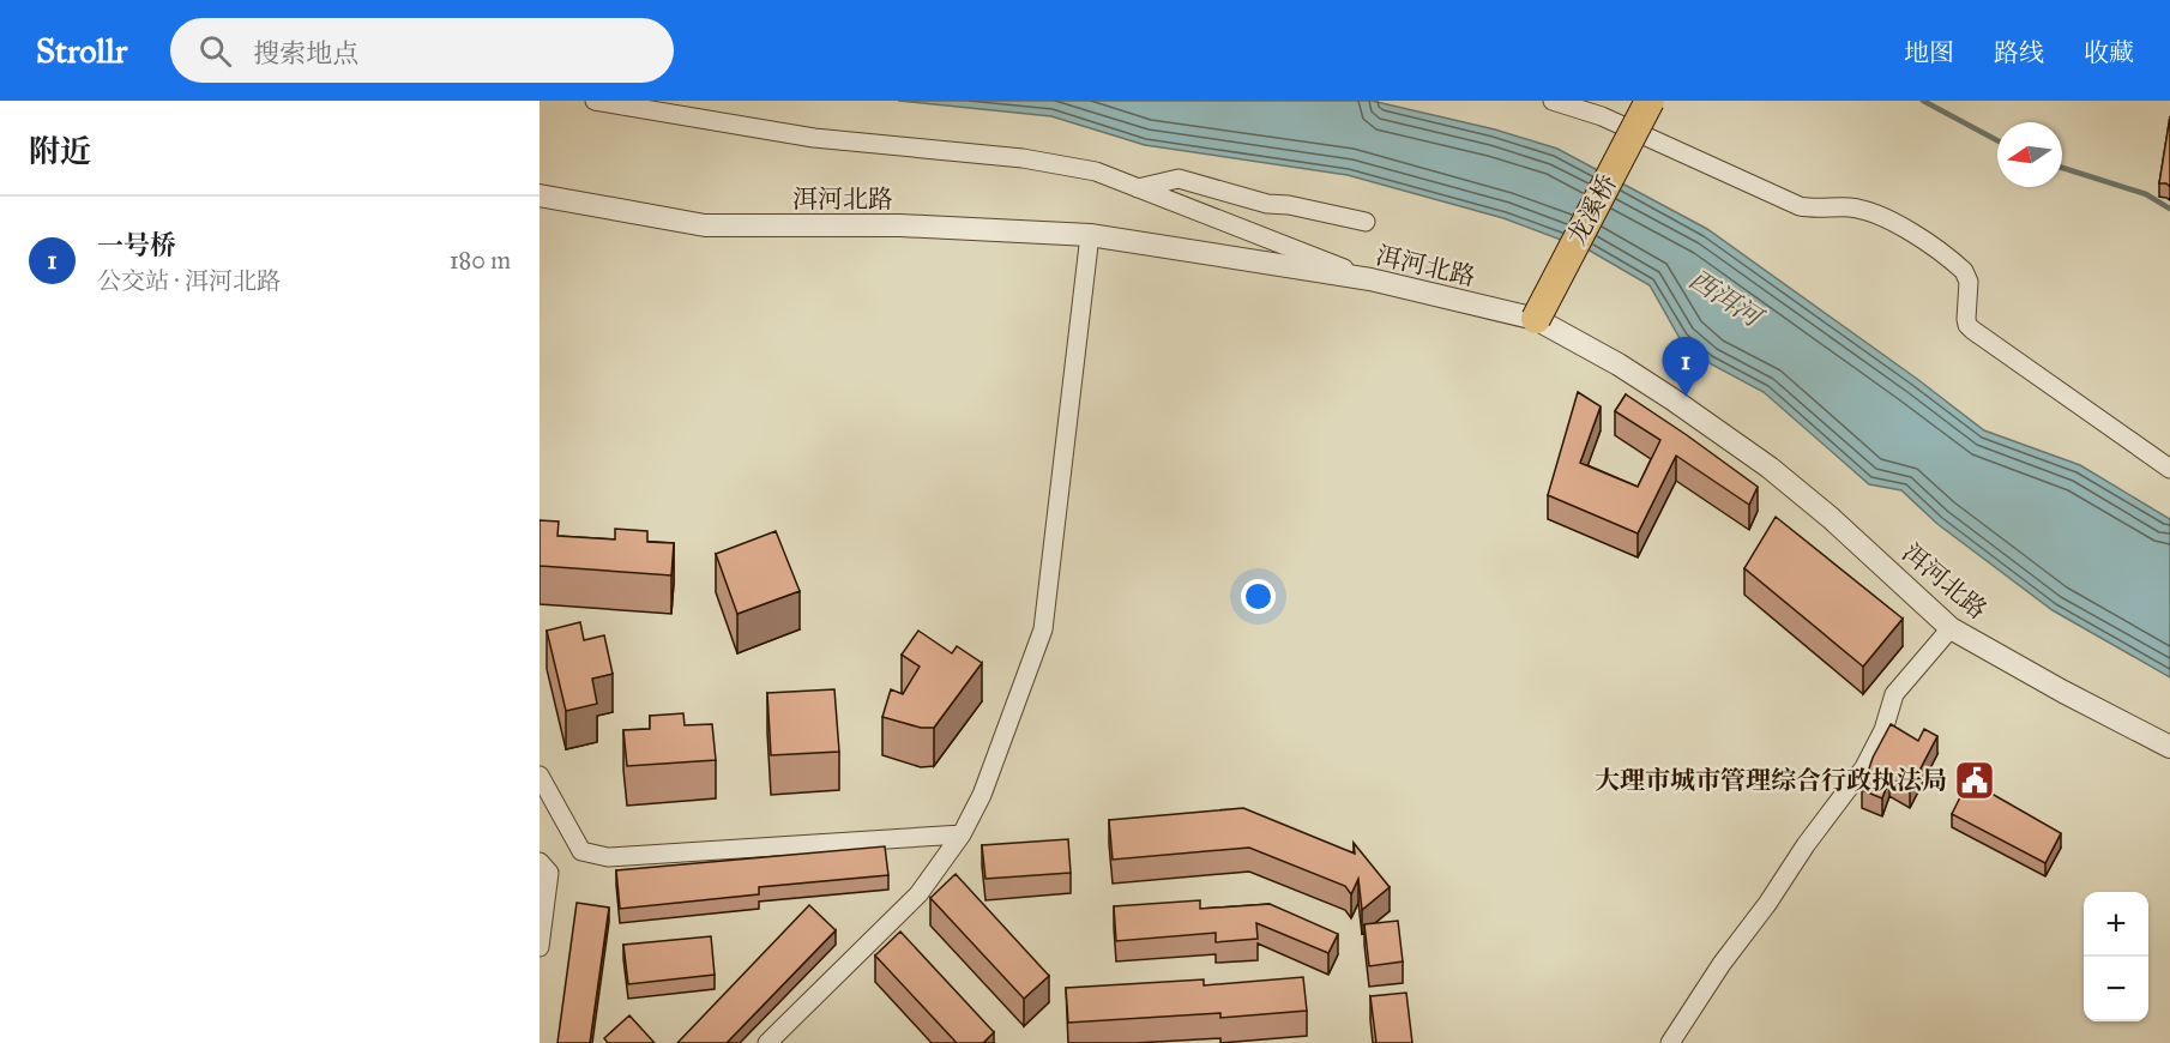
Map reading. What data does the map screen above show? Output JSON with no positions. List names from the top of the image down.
{
  "streets": {
    "main road": ["龙溪桥"],
    "street": ["洱河北路"]
  },
  "crossings": [
    ["洱河北路", "龙溪桥"]
  ],
  "water": ["西洱河"],
  "places": {
    "public building": ["大理市城市管理综合行政执法局"]
  },
  "north": "left",
  "page": {
    "header": "Strollr",
    "search": "搜索地点",
    "nav": ["地图", "路线", "收藏"],
    "heading": "附近",
    "list": [
      {
        "mark": "1",
        "name": "一号桥",
        "note": "公交站 · 洱河北路",
        "value": "180 m"
      }
    ],
    "pins": "1",
    "map_buttons": ["+", "−"]
  }
}
